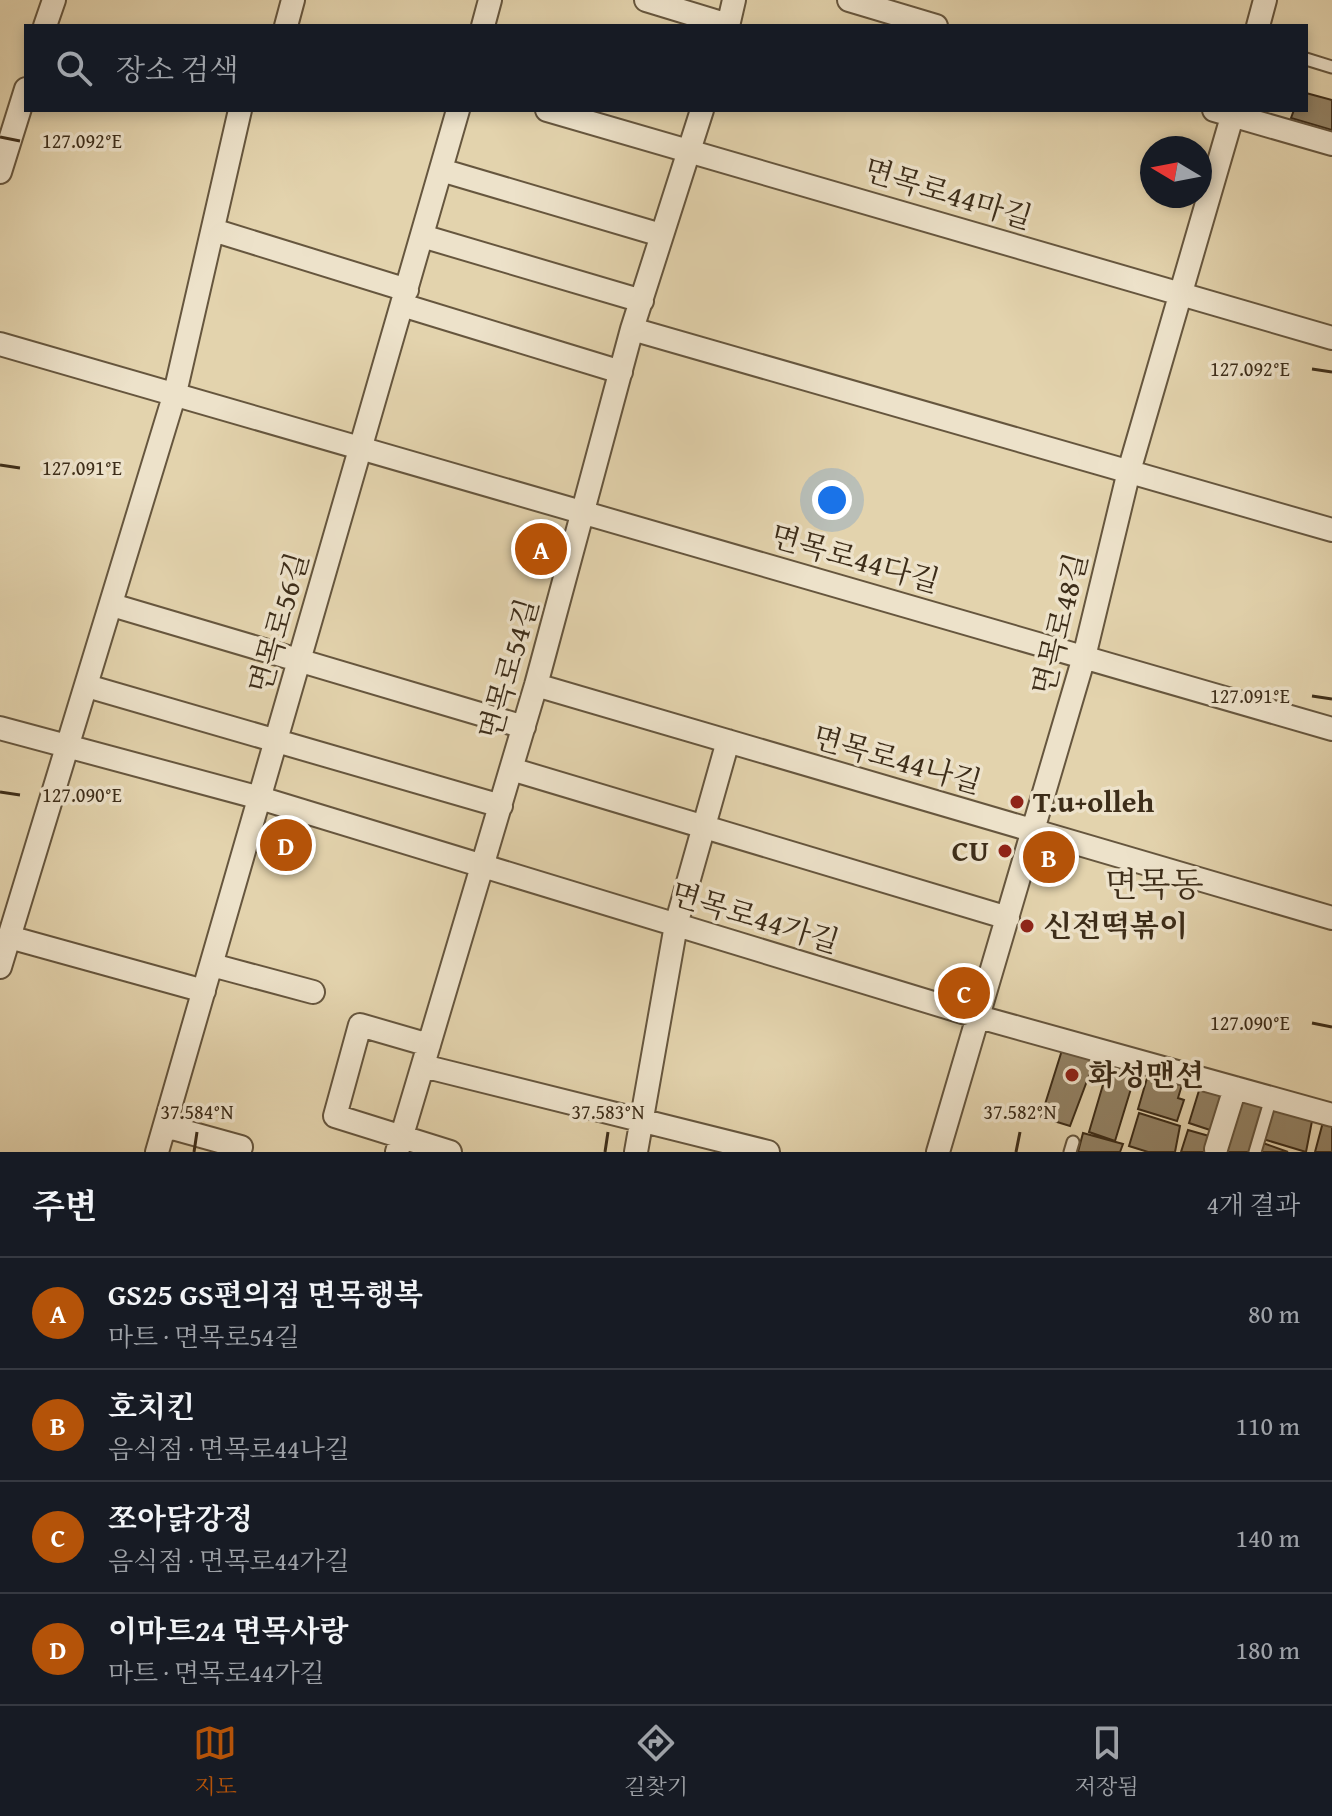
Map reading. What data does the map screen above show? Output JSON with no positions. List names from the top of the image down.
{
  "streets": {
    "street": [
      "면목로44마길",
      "면목로44다길",
      "면목로56길",
      "면목로48길",
      "면목로54길",
      "면목로44나길",
      "면목로44가길"
    ]
  },
  "crossings": [
    ["면목로44마길", "면목로48길"],
    ["면목로44마길", "면목로54길"],
    ["면목로44다길", "면목로56길"],
    ["면목로44다길", "면목로48길"],
    ["면목로44다길", "면목로54길"],
    ["면목로56길", "면목로44가길"],
    ["면목로48길", "면목로44나길"],
    ["면목로48길", "면목로44가길"],
    ["면목로54길", "면목로44나길"],
    ["면목로54길", "면목로44가길"]
  ],
  "districts": ["면목동"],
  "places": [
    "T.u+olleh",
    "CU",
    "신전떡볶이",
    "화성맨션"
  ],
  "north": "left",
  "page": {
    "search": "장소 검색",
    "pins": [
      "A",
      "D",
      "B",
      "C"
    ],
    "heading": ["주변", "4개 결과"],
    "list": [
      {
        "mark": "A",
        "name": "GS25 GS편의점 면목행복",
        "note": "마트 · 면목로54길",
        "value": "80 m"
      },
      {
        "mark": "B",
        "name": "호치킨",
        "note": "음식점 · 면목로44나길",
        "value": "110 m"
      },
      {
        "mark": "C",
        "name": "쪼아닭강정",
        "note": "음식점 · 면목로44가길",
        "value": "140 m"
      },
      {
        "mark": "D",
        "name": "이마트24 면목사랑",
        "note": "마트 · 면목로44가길",
        "value": "180 m"
      }
    ],
    "nav": ["지도", "길찾기", "저장됨"]
  },
  "coordinates": [
    "127.092°E",
    "127.091°E",
    "127.090°E",
    "37.584°N",
    "37.583°N",
    "37.582°N"
  ]
}
